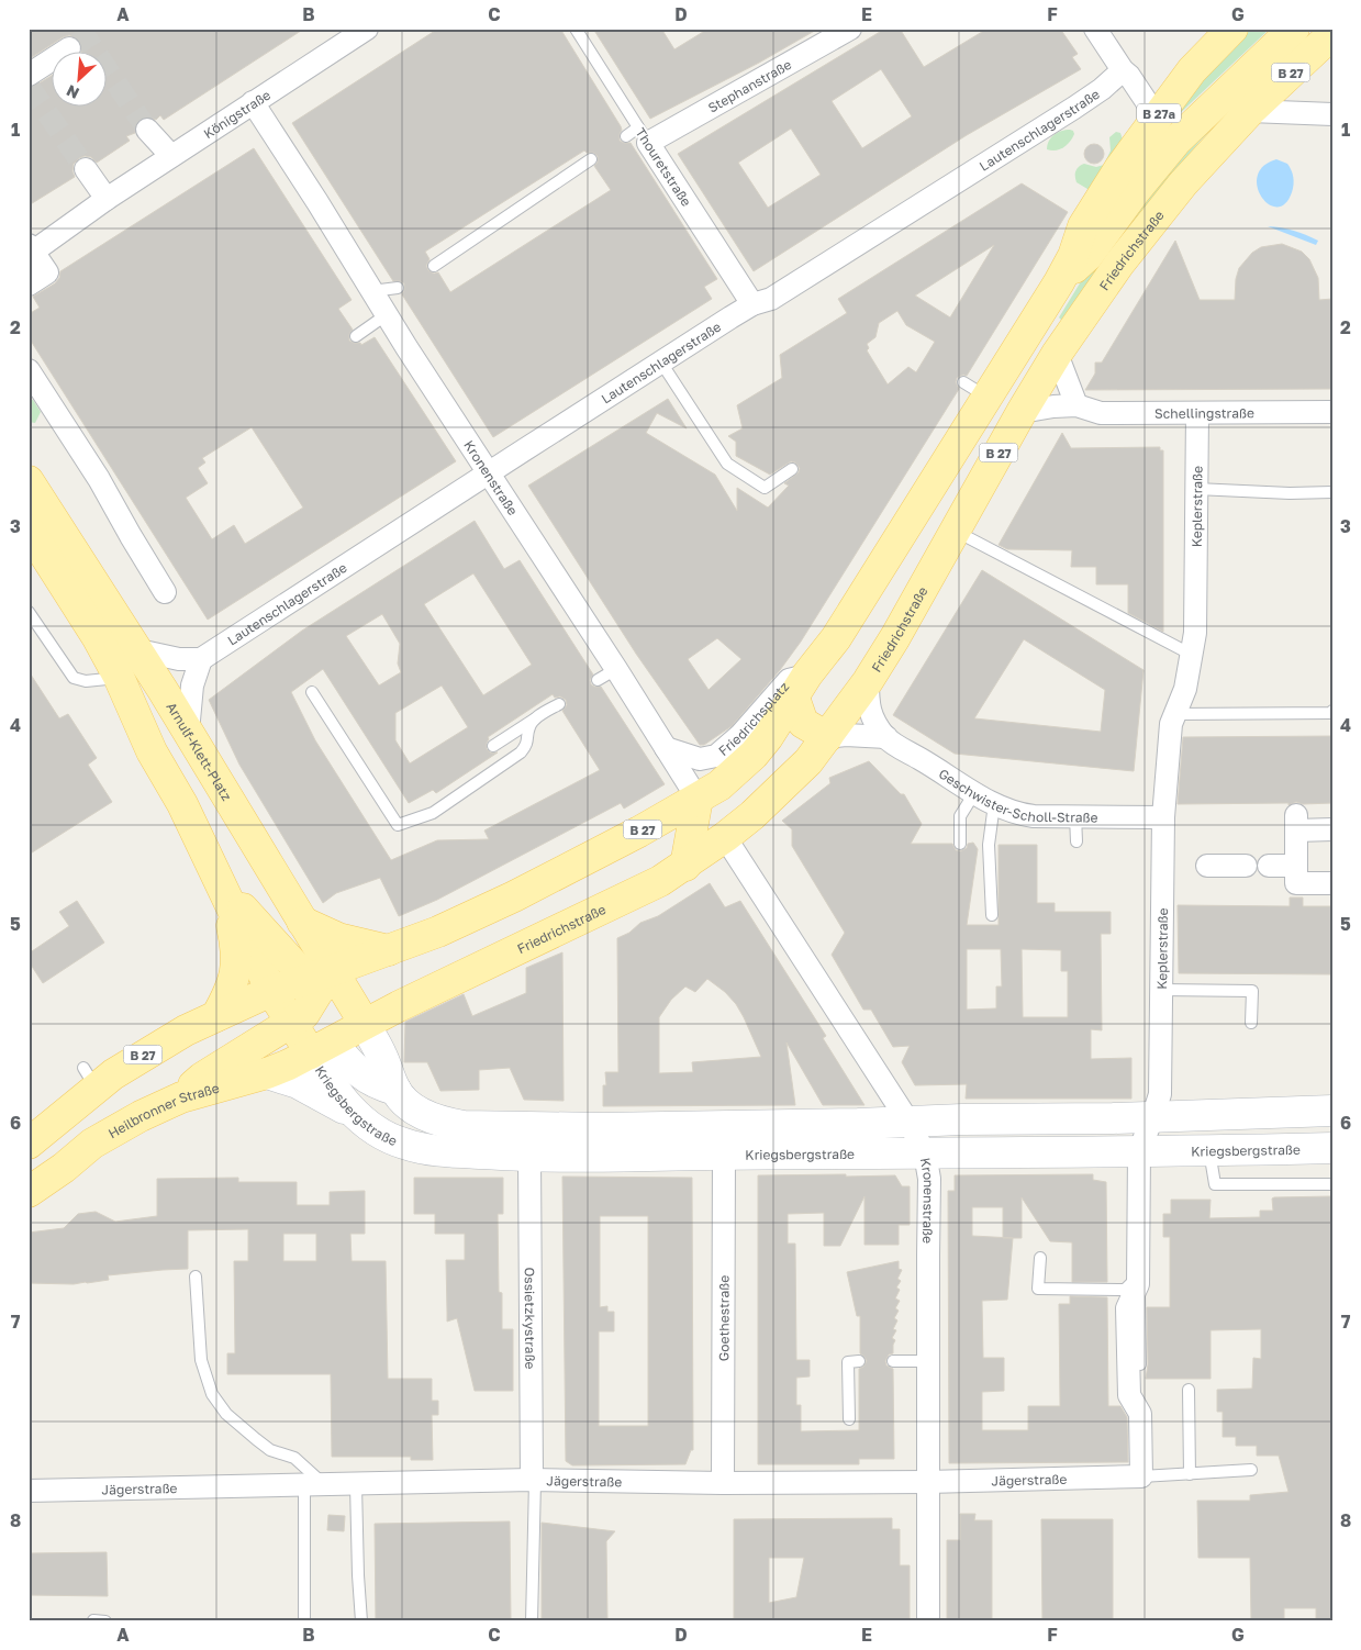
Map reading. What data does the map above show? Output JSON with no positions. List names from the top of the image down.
{
  "streets": {
    "main road": [
      "B 27",
      "B 27a",
      "Friedrichstraße",
      "Arnulf-Klett-Platz",
      "Kriegsbergstraße",
      "Heilbronner Straße"
    ],
    "street": [
      "Stephanstraße",
      "Königstraße",
      "Lautenschlagerstraße",
      "Thouretstraße",
      "Schellingstraße",
      "Kronenstraße",
      "Keplerstraße",
      "Friedrichsplatz",
      "Geschwister-Scholl-Straße",
      "Ossietzkystraße",
      "Goethestraße",
      "Jägerstraße"
    ]
  },
  "crossings": [
    ["B 27", "B 27a"],
    ["B 27", "Kronenstraße"],
    ["B 27", "Friedrichsplatz"],
    ["B 27", "Arnulf-Klett-Platz"],
    ["Stephanstraße", "Thouretstraße"],
    ["Königstraße", "Kronenstraße"],
    ["Lautenschlagerstraße", "Thouretstraße"],
    ["Lautenschlagerstraße", "Kronenstraße"],
    ["Friedrichstraße", "Schellingstraße"],
    ["Friedrichstraße", "Kronenstraße"],
    ["Friedrichstraße", "Arnulf-Klett-Platz"],
    ["Friedrichstraße", "Geschwister-Scholl-Straße"],
    ["Friedrichstraße", "Kriegsbergstraße"],
    ["Friedrichstraße", "Heilbronner Straße"],
    ["Schellingstraße", "Keplerstraße"],
    ["Kronenstraße", "Friedrichsplatz"],
    ["Kronenstraße", "Kriegsbergstraße"],
    ["Kronenstraße", "Jägerstraße"],
    ["Keplerstraße", "Geschwister-Scholl-Straße"],
    ["Keplerstraße", "Kriegsbergstraße"],
    ["Keplerstraße", "Jägerstraße"],
    ["Arnulf-Klett-Platz", "Kriegsbergstraße"],
    ["Kriegsbergstraße", "Heilbronner Straße"],
    ["Kriegsbergstraße", "Ossietzkystraße"],
    ["Kriegsbergstraße", "Goethestraße"],
    ["Ossietzkystraße", "Jägerstraße"],
    ["Goethestraße", "Jägerstraße"]
  ],
  "north": "bottom left",
  "grid": {
    "columns": [
      "A",
      "B",
      "C",
      "D",
      "E",
      "F",
      "G"
    ],
    "rows": [
      "1",
      "2",
      "3",
      "4",
      "5",
      "6",
      "7",
      "8"
    ]
  }
}
